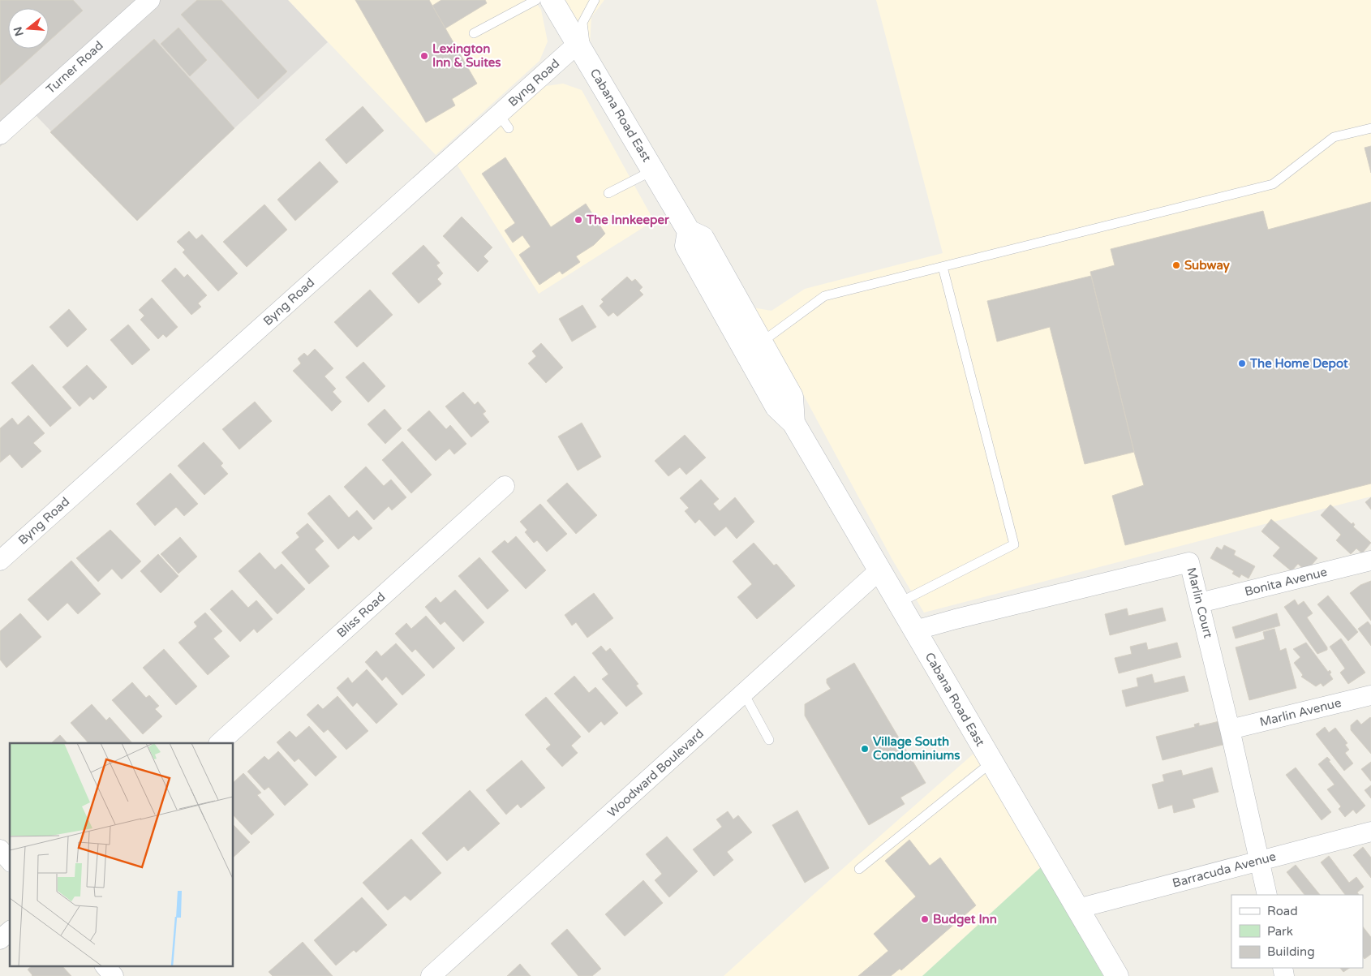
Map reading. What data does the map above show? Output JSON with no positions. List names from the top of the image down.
{
  "streets": {
    "main road": ["Cabana Road East"],
    "street": [
      "Turner Road",
      "Byng Road",
      "Bonita Avenue",
      "Marlin Court",
      "Bliss Road",
      "Marlin Avenue",
      "Woodward Boulevard",
      "Barracuda Avenue"
    ]
  },
  "crossings": [
    ["Byng Road", "Cabana Road East"],
    ["Cabana Road East", "Marlin Court"],
    ["Cabana Road East", "Woodward Boulevard"],
    ["Cabana Road East", "Barracuda Avenue"],
    ["Bonita Avenue", "Marlin Court"],
    ["Marlin Court", "Marlin Avenue"],
    ["Marlin Court", "Barracuda Avenue"]
  ],
  "places": [
    "Lexington Inn & Suites",
    "The Innkeeper",
    "Subway",
    "The Home Depot",
    "Village South Condominiums",
    "Budget Inn"
  ],
  "legend": ["Road", "Park", "Building"],
  "north": "left"
}
